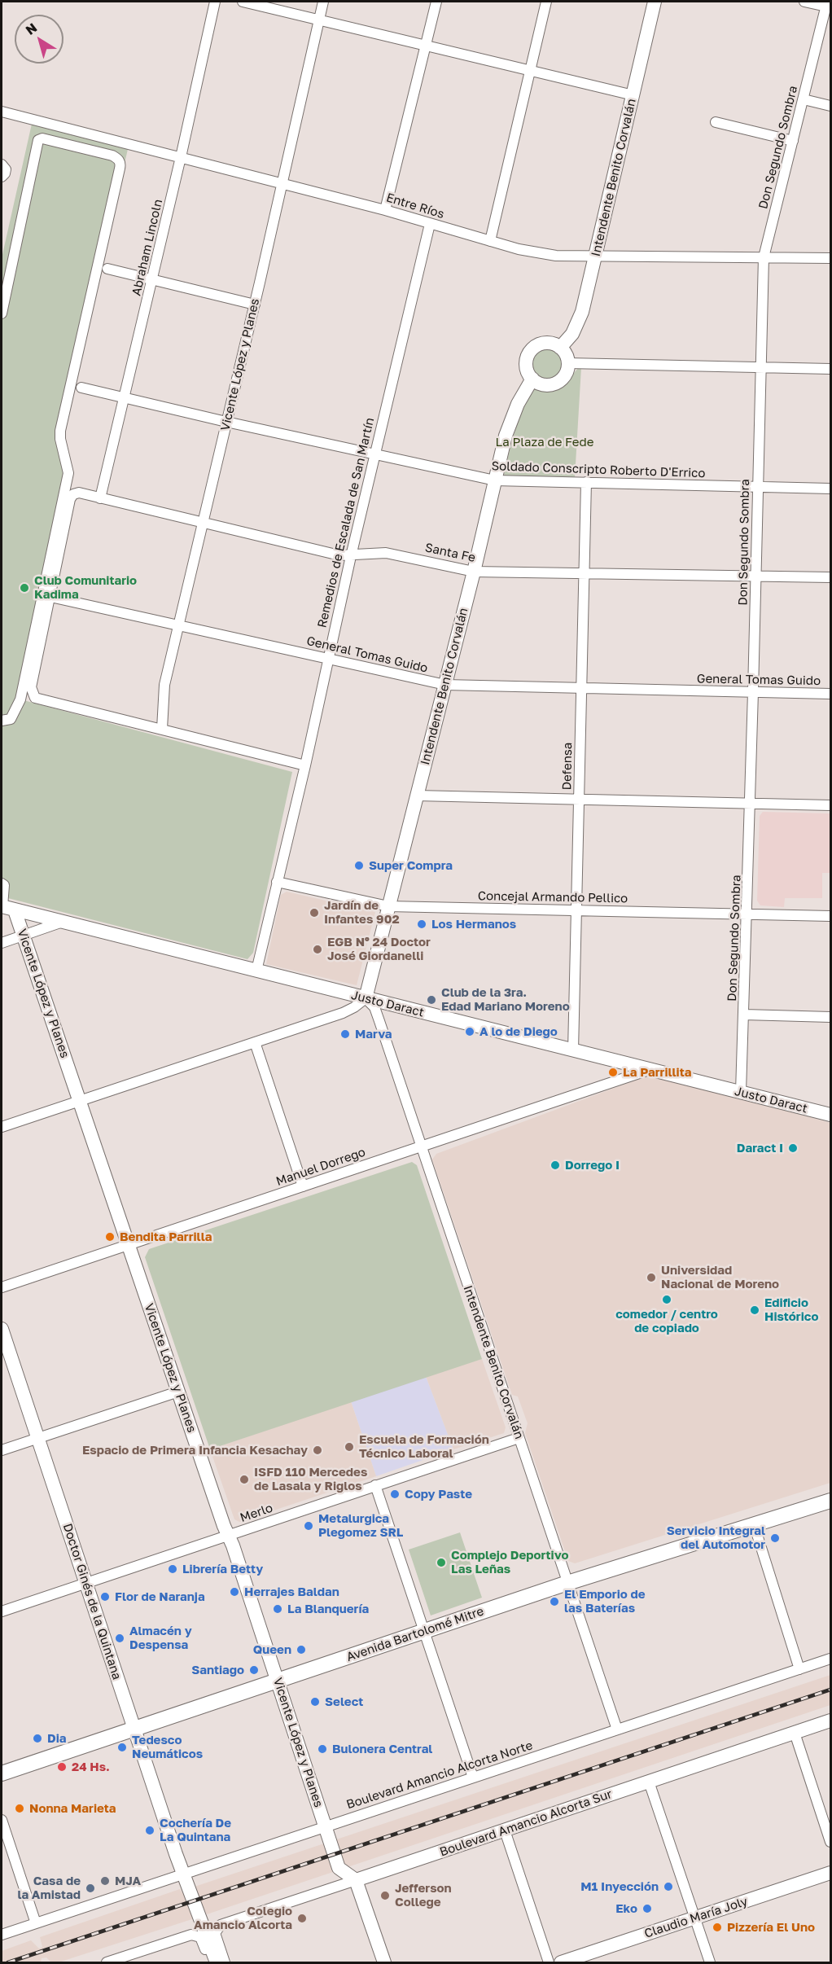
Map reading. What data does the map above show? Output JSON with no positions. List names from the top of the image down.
{
  "streets": {
    "main road": ["Avenida Bartolomé Mitre"],
    "street": [
      "Don Segundo Sombra",
      "Intendente Benito Corvalán",
      "Entre Ríos",
      "Abraham Lincoln",
      "Vicente López y Planes",
      "Soldado Conscripto Roberto D'Errico",
      "Remedios de Escalada de San Martín",
      "Santa Fe",
      "General Tomas Guido",
      "Defensa",
      "Concejal Armando Pellico",
      "Justo Daract",
      "Manuel Dorrego",
      "Merlo",
      "Doctor Ginés de la Quintana",
      "Boulevard Amancio Alcorta Norte",
      "Boulevard Amancio Alcorta Sur",
      "Claudio María Joly"
    ]
  },
  "crossings": [
    ["Don Segundo Sombra", "Entre Ríos"],
    ["Don Segundo Sombra", "Soldado Conscripto Roberto D'Errico"],
    ["Don Segundo Sombra", "Santa Fe"],
    ["Don Segundo Sombra", "General Tomas Guido"],
    ["Don Segundo Sombra", "Concejal Armando Pellico"],
    ["Don Segundo Sombra", "Justo Daract"],
    ["Intendente Benito Corvalán", "Entre Ríos"],
    ["Intendente Benito Corvalán", "Soldado Conscripto Roberto D'Errico"],
    ["Intendente Benito Corvalán", "Santa Fe"],
    ["Intendente Benito Corvalán", "General Tomas Guido"],
    ["Intendente Benito Corvalán", "Concejal Armando Pellico"],
    ["Intendente Benito Corvalán", "Justo Daract"],
    ["Intendente Benito Corvalán", "Manuel Dorrego"],
    ["Intendente Benito Corvalán", "Merlo"],
    ["Intendente Benito Corvalán", "Avenida Bartolomé Mitre"],
    ["Intendente Benito Corvalán", "Boulevard Amancio Alcorta Norte"],
    ["Entre Ríos", "Abraham Lincoln"],
    ["Entre Ríos", "Vicente López y Planes"],
    ["Entre Ríos", "Remedios de Escalada de San Martín"],
    ["Abraham Lincoln", "Soldado Conscripto Roberto D'Errico"],
    ["Abraham Lincoln", "Santa Fe"],
    ["Vicente López y Planes", "Soldado Conscripto Roberto D'Errico"],
    ["Vicente López y Planes", "Santa Fe"],
    ["Vicente López y Planes", "General Tomas Guido"],
    ["Vicente López y Planes", "Justo Daract"],
    ["Vicente López y Planes", "Manuel Dorrego"],
    ["Vicente López y Planes", "Merlo"],
    ["Vicente López y Planes", "Avenida Bartolomé Mitre"],
    ["Vicente López y Planes", "Boulevard Amancio Alcorta Norte"],
    ["Soldado Conscripto Roberto D'Errico", "Remedios de Escalada de San Martín"],
    ["Soldado Conscripto Roberto D'Errico", "Defensa"],
    ["Remedios de Escalada de San Martín", "Santa Fe"],
    ["Remedios de Escalada de San Martín", "General Tomas Guido"],
    ["Remedios de Escalada de San Martín", "Concejal Armando Pellico"],
    ["Remedios de Escalada de San Martín", "Justo Daract"],
    ["Santa Fe", "General Tomas Guido"],
    ["Santa Fe", "Defensa"],
    ["General Tomas Guido", "Defensa"],
    ["Defensa", "Concejal Armando Pellico"],
    ["Defensa", "Justo Daract"],
    ["Justo Daract", "Manuel Dorrego"],
    ["Merlo", "Doctor Ginés de la Quintana"],
    ["Doctor Ginés de la Quintana", "Avenida Bartolomé Mitre"],
    ["Doctor Ginés de la Quintana", "Boulevard Amancio Alcorta Norte"]
  ],
  "parks": ["La Plaza de Fede"],
  "places": [
    "Club Comunitario Kadima",
    "Super Compra",
    "Jardín de Infantes 902",
    "Los Hermanos",
    "EGB Nº 24 Doctor José Giordanelli",
    "Club de la 3ra. Edad Mariano Moreno",
    "A lo de Diego",
    "Marva",
    "La Parrillita",
    "Daract I",
    "Dorrego I",
    "Bendita Parrilla",
    "Universidad Nacional de Moreno",
    "comedor / centro de copiado",
    "Edificio Histórico",
    "Escuela de Formación Técnico Laboral",
    "Espacio de Primera Infancia Kesachay",
    "ISFD 110 Mercedes de Lasala y Riglos",
    "Copy Paste",
    "Metalurgica Plegomez SRL",
    "Servicio Integral del Automotor",
    "Complejo Deportivo Las Leñas",
    "Librería Betty",
    "Herrajes Baldan",
    "Flor de Naranja",
    "El Emporio de las Baterías",
    "La Blanquería",
    "Almacén y Despensa",
    "Queen",
    "Santiago",
    "Select",
    "Dia",
    "Tedesco Neumáticos",
    "Bulonera Central",
    "24 Hs.",
    "Nonna Marieta",
    "Cochería De La Quintana",
    "MJA",
    "M1 Inyección",
    "Casa de la Amistad",
    "Jefferson College",
    "Eko",
    "Colegio Amancio Alcorta",
    "Pizzería El Uno"
  ],
  "north": "top left"
}
